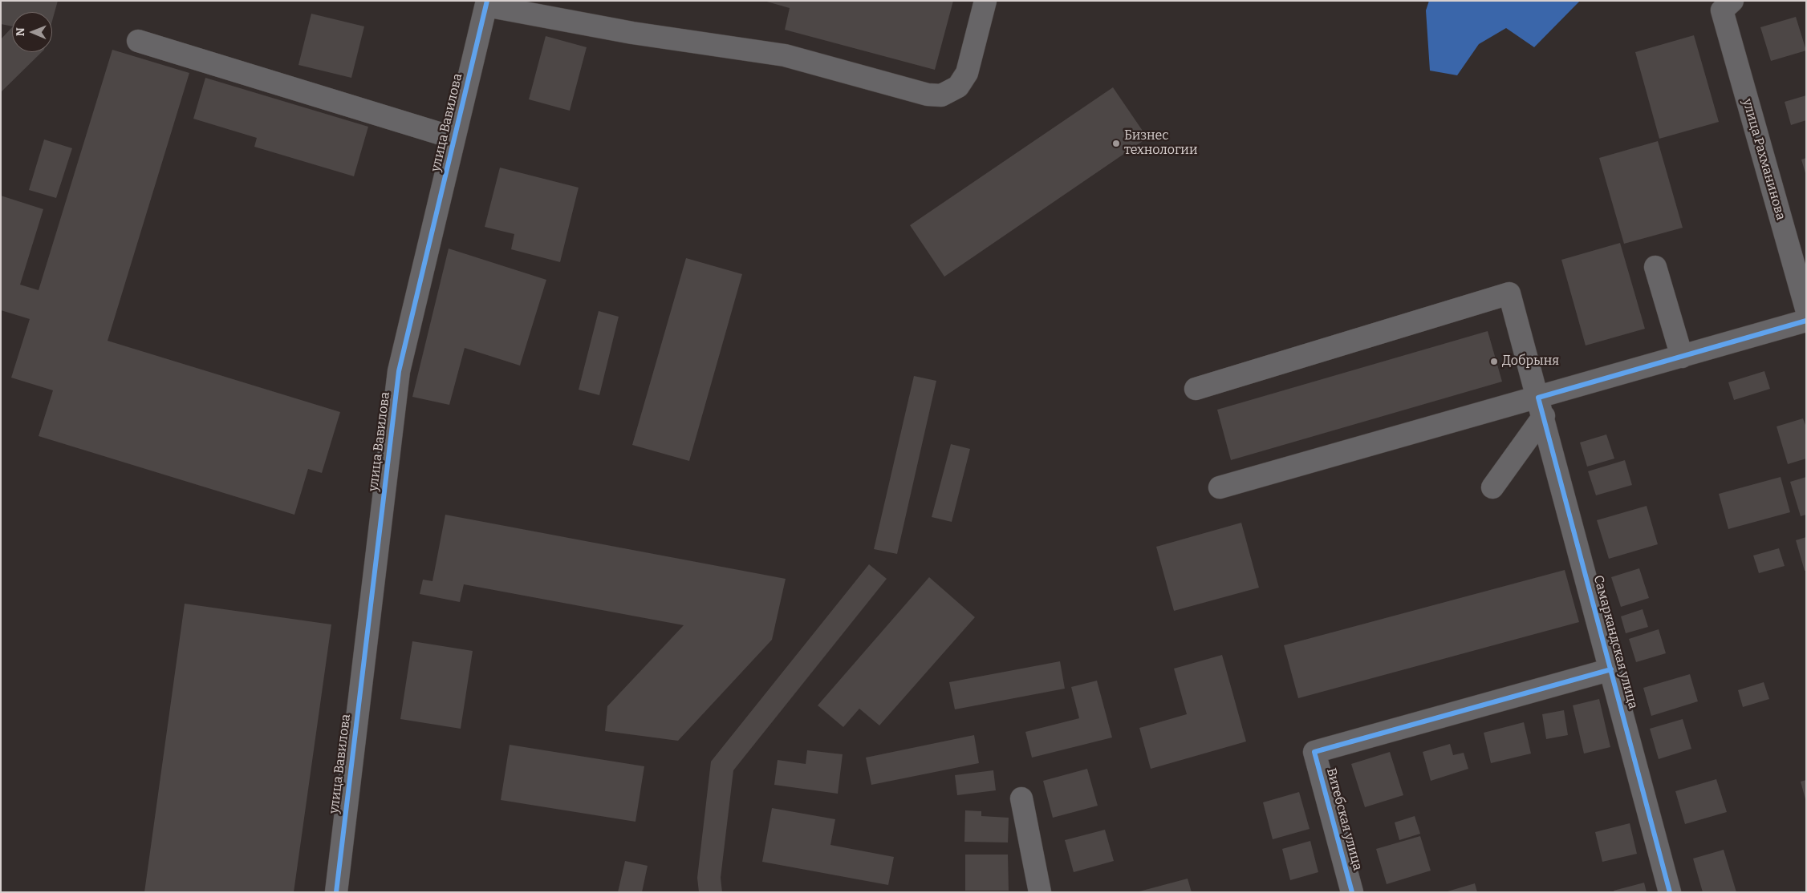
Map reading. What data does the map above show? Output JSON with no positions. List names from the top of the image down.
{
  "streets": {
    "street": [
      "улица Вавилова",
      "улица Рахманинова",
      "Самаркандская улица",
      "Витебская улица"
    ]
  },
  "crossings": [
    ["Самаркандская улица", "Витебская улица"]
  ],
  "places": ["Бизнес технологии", "Добрыня"],
  "north": "left"
}
